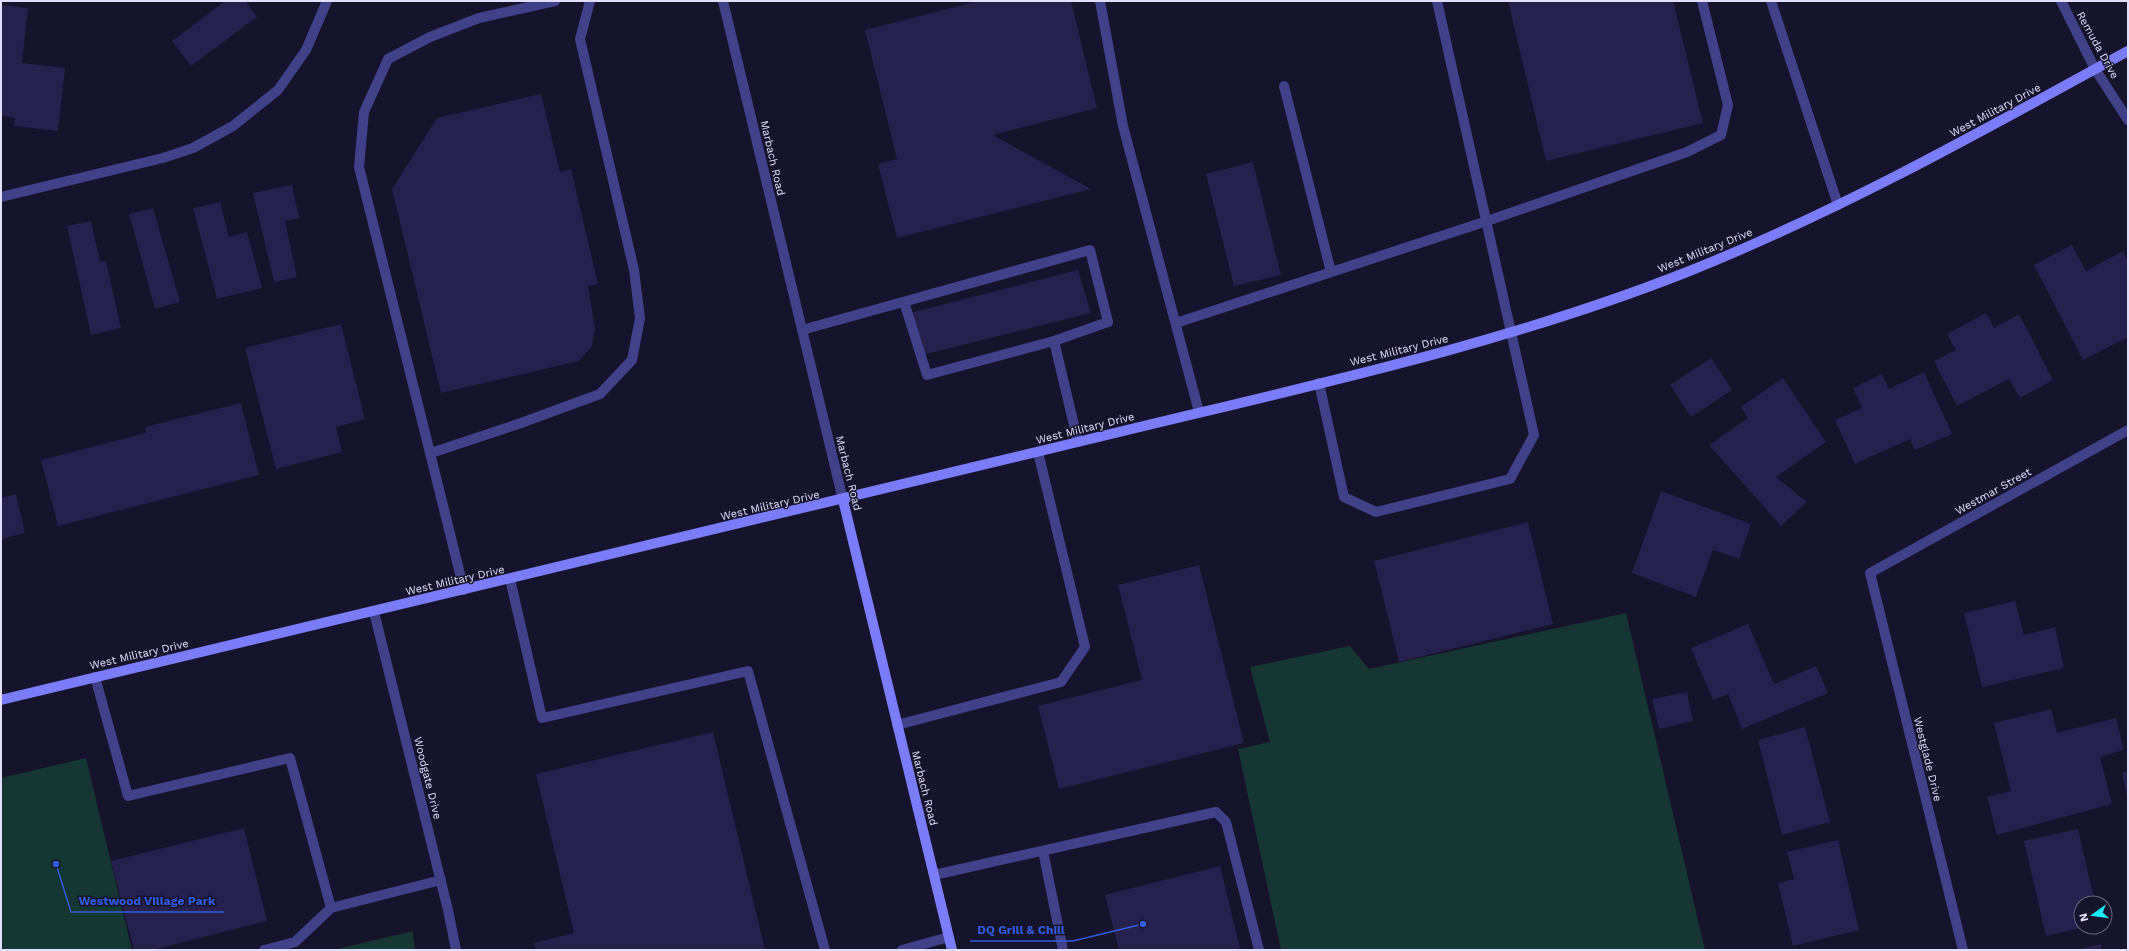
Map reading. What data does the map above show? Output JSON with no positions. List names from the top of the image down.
{
  "streets": {
    "main road": ["West Military Drive", "Marbach Road"],
    "street": [
      "Remuda Drive",
      "Westmar Street",
      "Westglade Drive",
      "Woodgate Drive"
    ]
  },
  "crossings": [
    ["Remuda Drive", "West Military Drive"],
    ["West Military Drive", "Marbach Road"],
    ["West Military Drive", "Woodgate Drive"],
    ["Westmar Street", "Westglade Drive"]
  ],
  "places": ["Westwood Village Park", "DQ Grill & Chill"],
  "north": "left"
}
